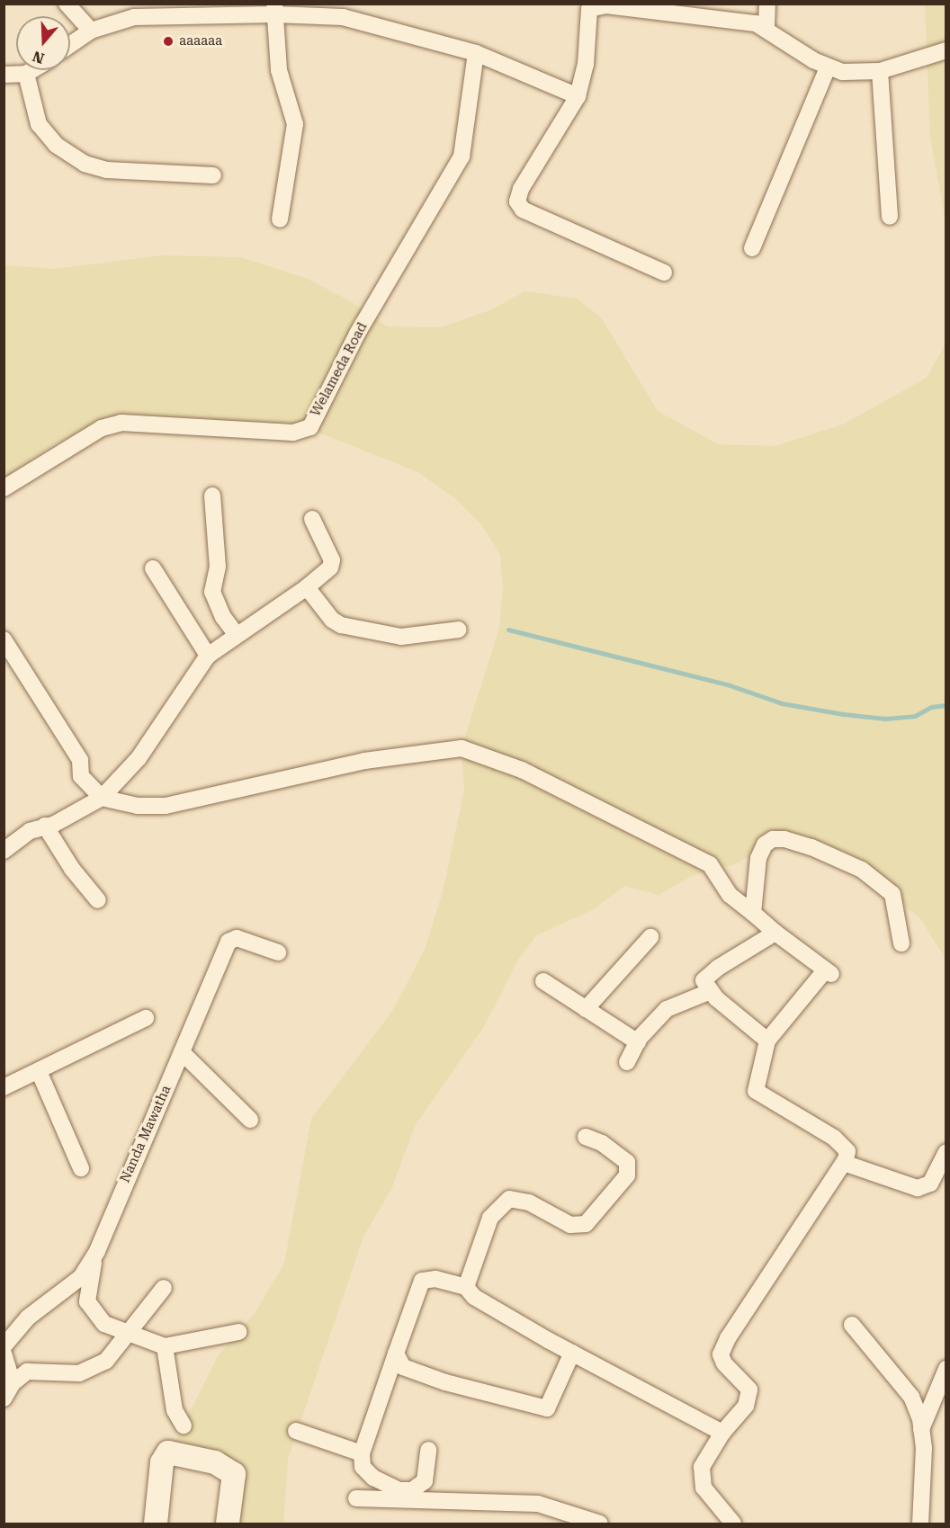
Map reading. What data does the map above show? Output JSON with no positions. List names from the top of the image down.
{
  "streets": {
    "street": ["Welameda Road", "Nanda Mawatha"]
  },
  "places": ["aaaaaa"],
  "north": "bottom"
}
